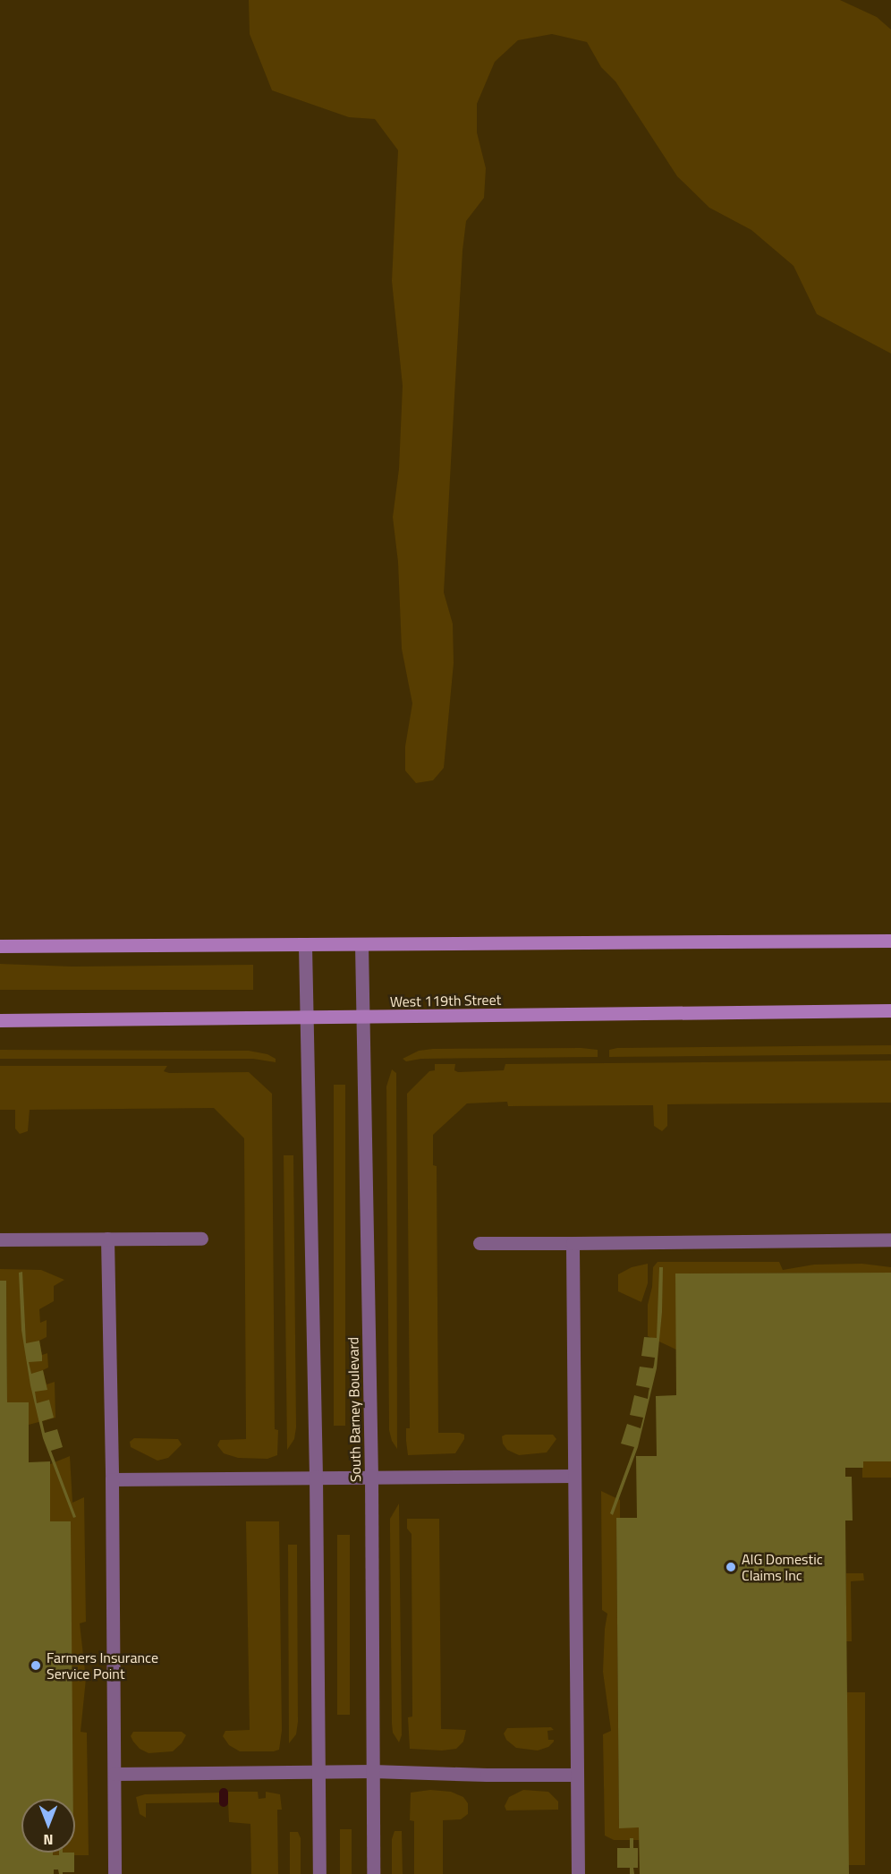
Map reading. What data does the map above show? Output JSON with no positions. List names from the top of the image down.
{
  "streets": {
    "main road": ["West 119th Street"],
    "street": ["South Barney Boulevard"]
  },
  "crossings": [
    ["West 119th Street", "South Barney Boulevard"]
  ],
  "places": ["AIG Domestic Claims Inc", "Farmers Insurance Service Point"],
  "north": "bottom"
}
